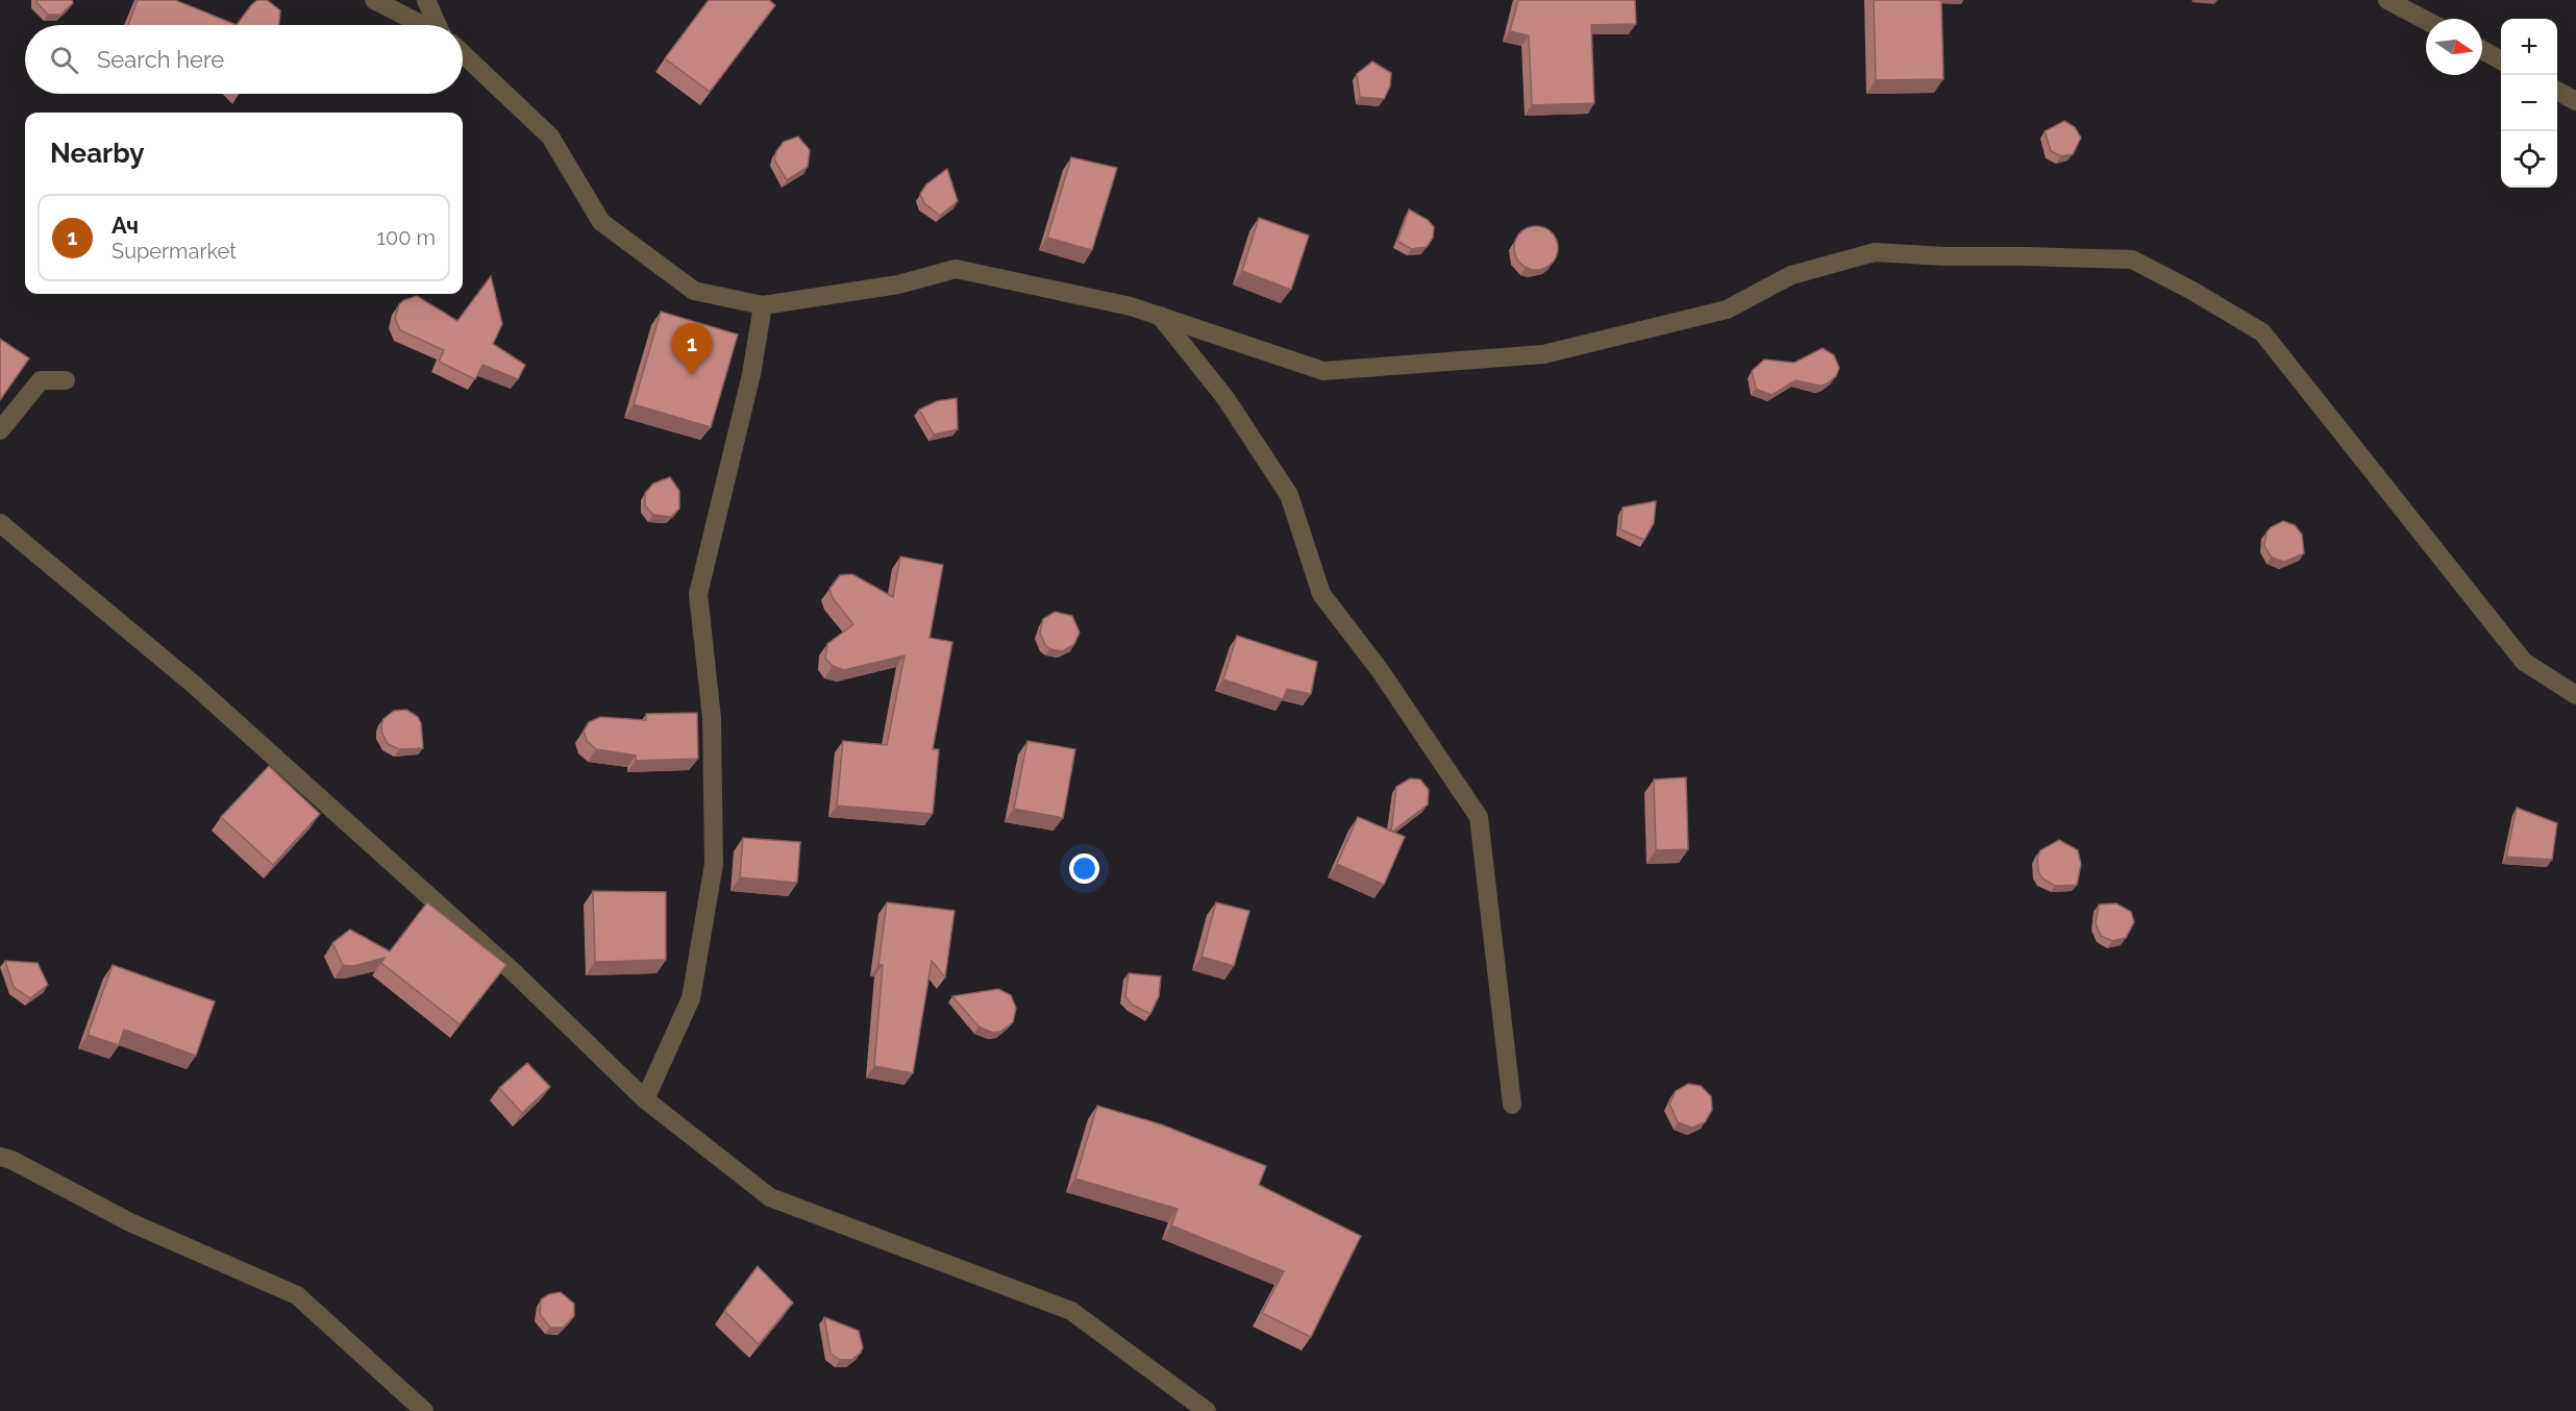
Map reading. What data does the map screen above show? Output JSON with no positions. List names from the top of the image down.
{
  "north": "right",
  "page": {
    "map_buttons": ["+", "−"],
    "search": "Search here",
    "heading": "Nearby",
    "list": [
      {
        "mark": "1",
        "name": "Ач",
        "note": "Supermarket",
        "value": "100 m"
      }
    ],
    "pins": "1"
  }
}
